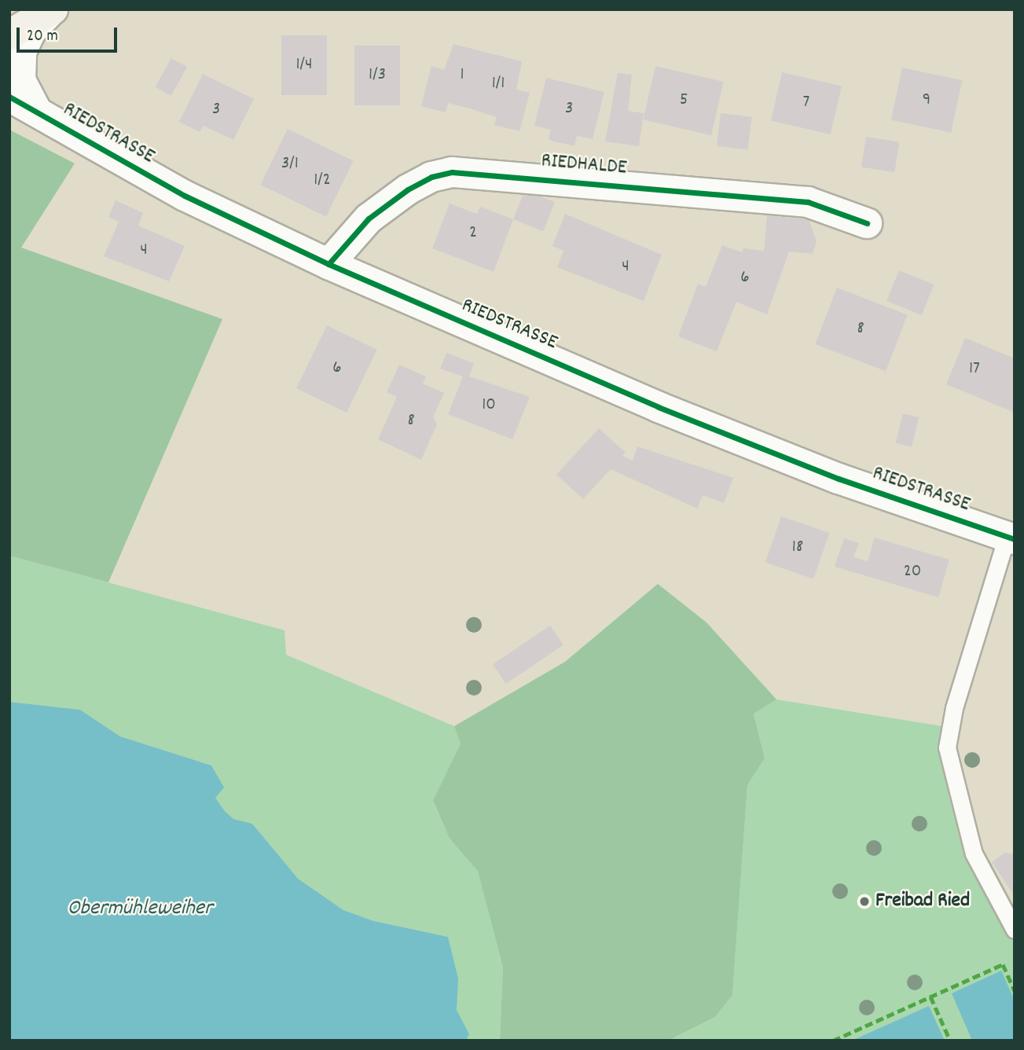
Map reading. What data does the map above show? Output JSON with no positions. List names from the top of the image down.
{
  "streets": {
    "street": ["RIEDSTRASSE", "RIEDHALDE"]
  },
  "crossings": [
    ["RIEDSTRASSE", "RIEDHALDE"]
  ],
  "water": ["Obermühleweiher"],
  "places": ["Freibad Ried"],
  "house_numbers": [
    "1/4",
    "1/3",
    "1",
    "1/1",
    "5",
    "9",
    "7",
    "3",
    "3",
    "3/1",
    "1/2",
    "2",
    "4",
    "4",
    "6",
    "8",
    "6",
    "17",
    "10",
    "8",
    "18",
    "20"
  ],
  "scale_bar": "20 m"
}
